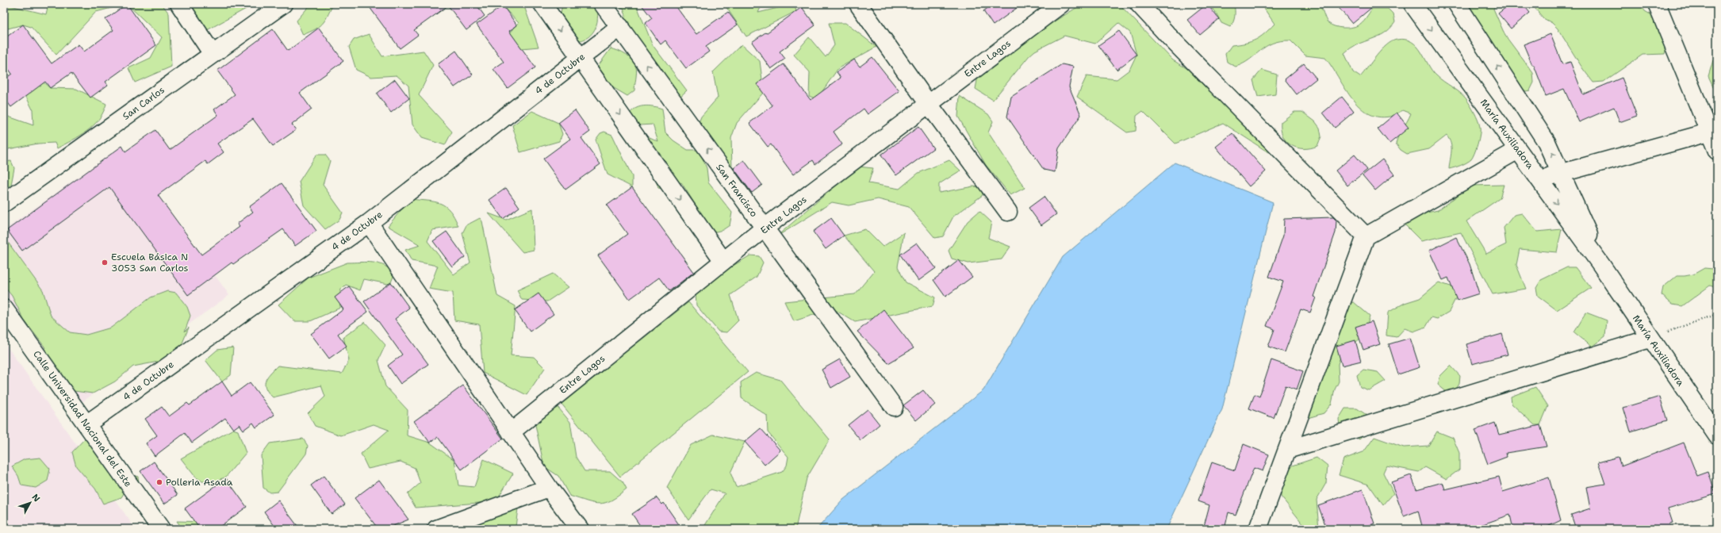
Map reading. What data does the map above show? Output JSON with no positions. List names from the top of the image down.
{
  "streets": {
    "street": [
      "Entre Lagos",
      "4 de Octubre",
      "San Carlos",
      "María Auxiliadora",
      "San Francisco",
      "Calle Universidad Nacional del Este"
    ]
  },
  "crossings": [
    ["Entre Lagos", "San Francisco"],
    ["4 de Octubre", "San Francisco"],
    ["4 de Octubre", "Calle Universidad Nacional del Este"]
  ],
  "places": ["Escuela Básica N 3053 San Carlos", "Polleria Asada"],
  "north": "top right"
}
